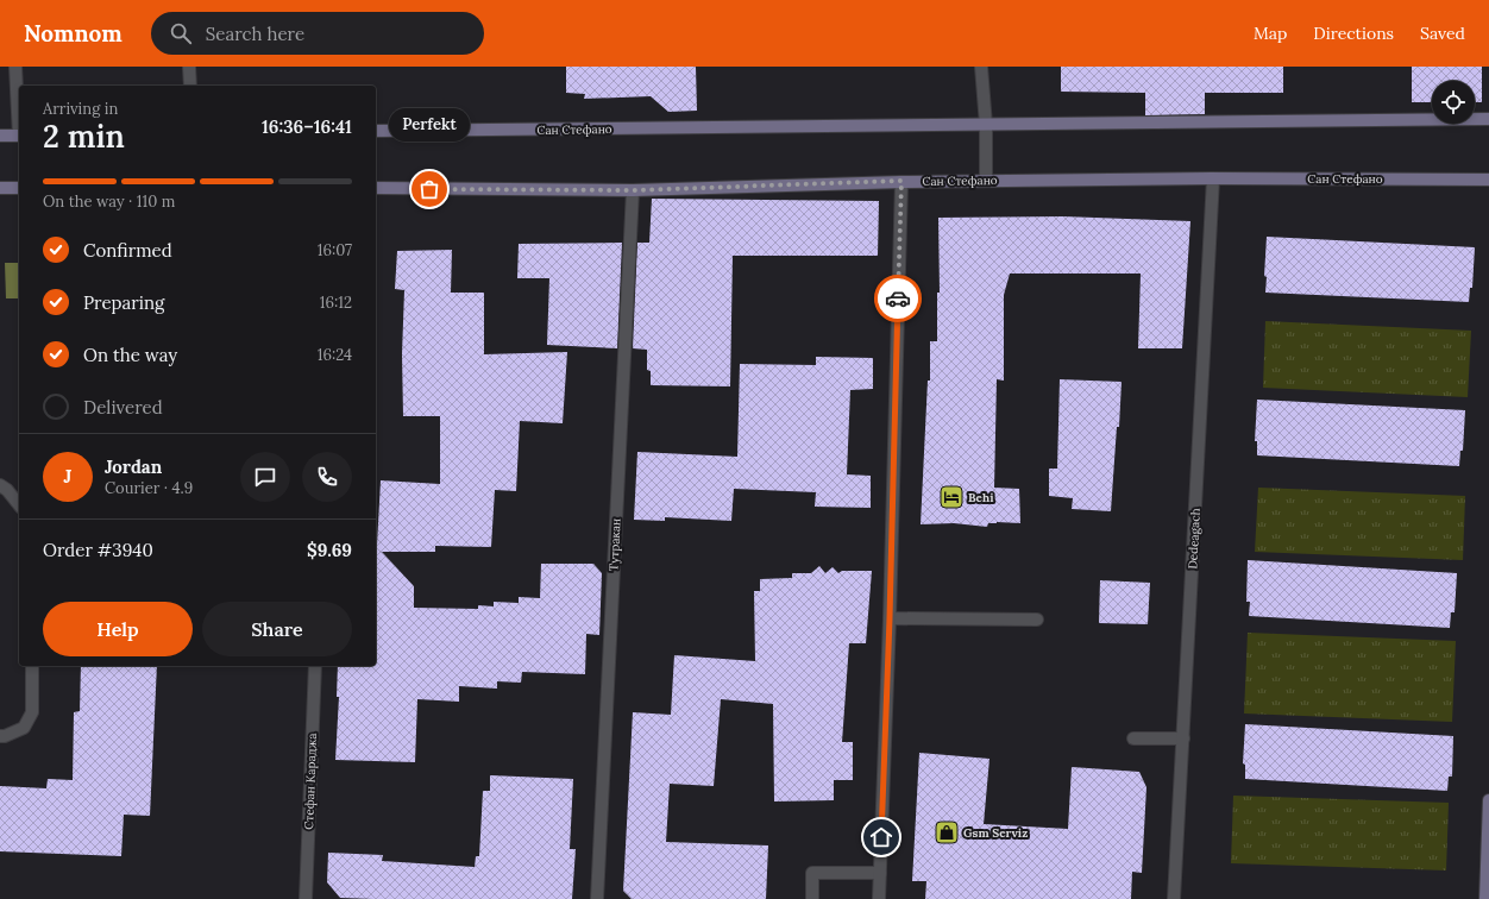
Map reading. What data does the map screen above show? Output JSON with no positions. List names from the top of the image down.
{
  "streets": {
    "main road": ["Сан Стефано"],
    "street": ["Dedeagach", "Тутракан", "Стефан Караджа"]
  },
  "crossings": [
    ["Сан Стефано", "Dedeagach"],
    ["Сан Стефано", "Тутракан"]
  ],
  "places": {
    "other": ["Perfekt"],
    "hotel": ["Behi"],
    "shop": ["Gsm Serviz"]
  },
  "page": {
    "header": "Nomnom",
    "search": "Search here",
    "nav": ["Map", "Directions", "Saved"],
    "heading": ["2 min", "Arriving in", "16:36–16:41"],
    "panel": [
      "Jordan",
      "Courier · 4.9",
      "Order #3940",
      "$9.69"
    ],
    "bubble": "Perfekt",
    "bar": "On the way · 110 m",
    "list": [
      ["Confirmed", "16:07"],
      ["Preparing", "16:12"],
      ["On the way", "16:24"],
      "Delivered"
    ],
    "round": "J",
    "buttons": ["Help", "Share"]
  }
}
